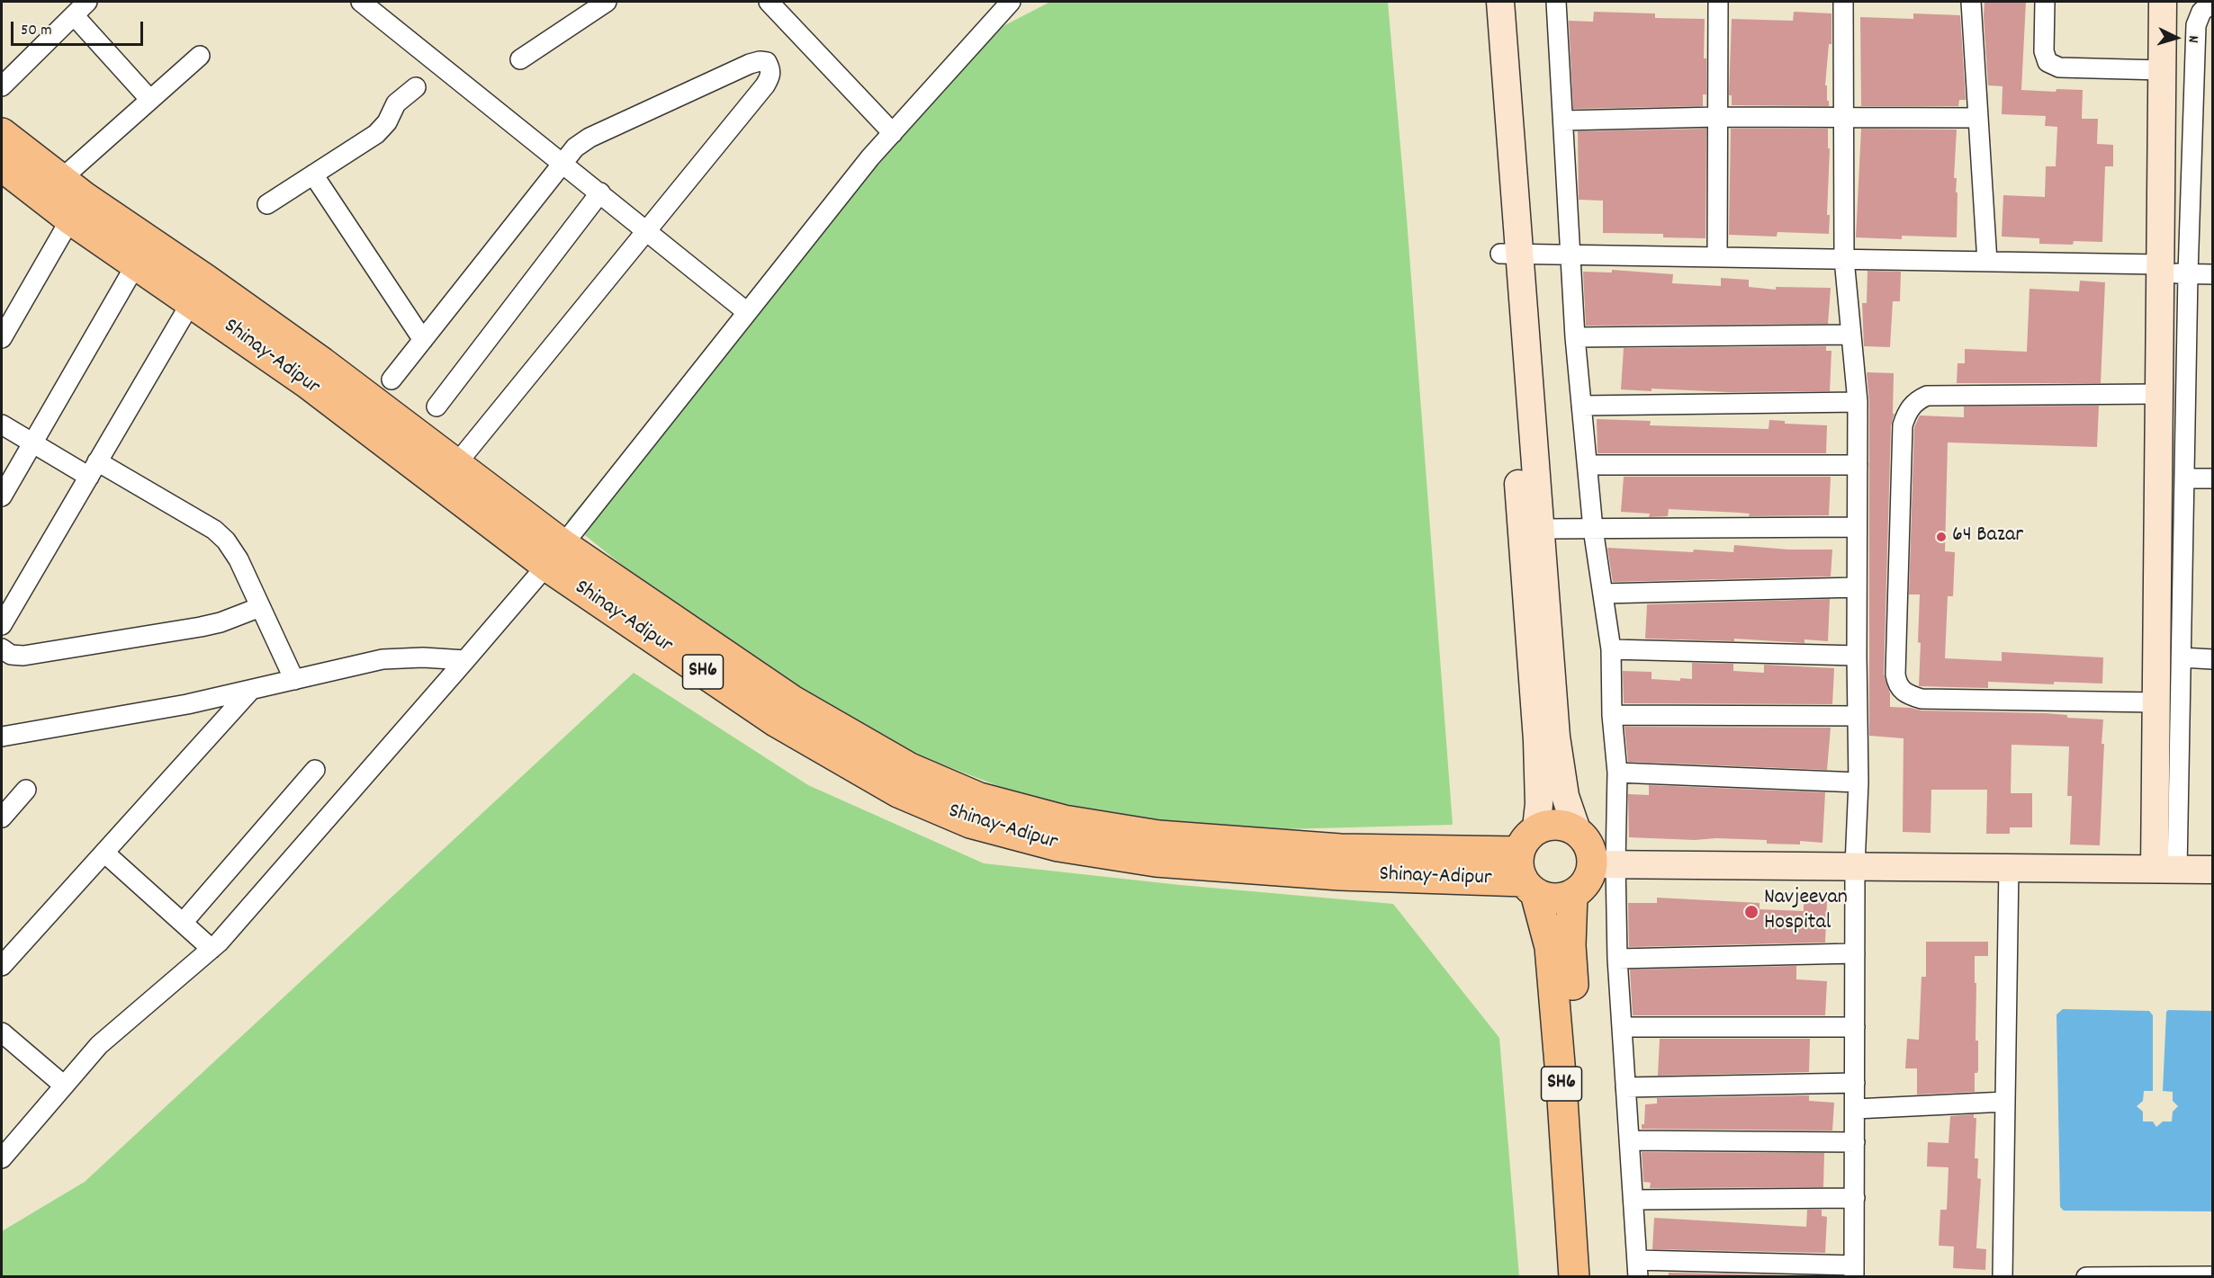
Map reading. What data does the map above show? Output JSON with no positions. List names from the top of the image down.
{
  "streets": {
    "main road": ["Shinay-Adipur", "SH6"]
  },
  "crossings": [
    ["Shinay-Adipur", "SH6"]
  ],
  "places": ["64 Bazar", "Navjeevan Hospital"],
  "scale_bar": "50 m",
  "north": "right"
}
